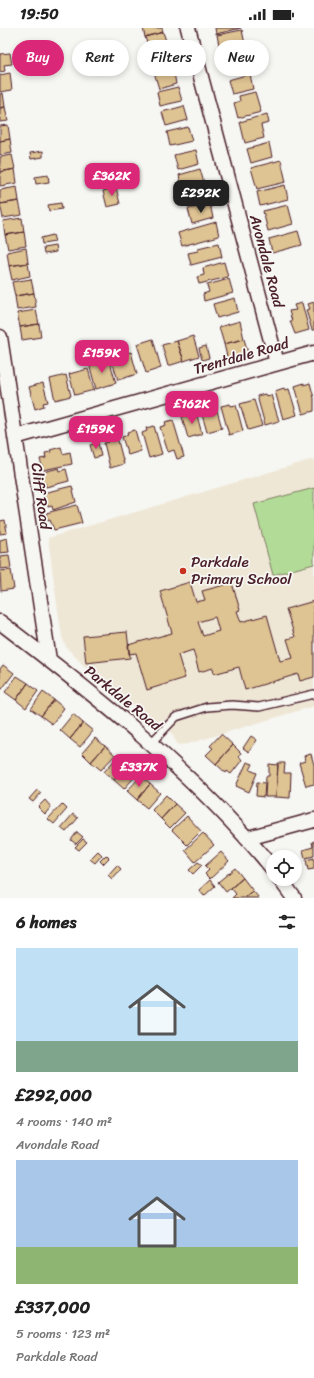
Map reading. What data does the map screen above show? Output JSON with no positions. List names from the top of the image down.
{
  "streets": {
    "street": [
      "Avondale Road",
      "Trentdale Road",
      "Cliff Road",
      "Parkdale Road"
    ]
  },
  "crossings": [
    ["Avondale Road", "Trentdale Road"],
    ["Trentdale Road", "Cliff Road"],
    ["Cliff Road", "Parkdale Road"]
  ],
  "places": ["Parkdale Primary School"],
  "page": {
    "status": "19:50",
    "chip": [
      "Buy",
      "Rent",
      "Filters",
      "New"
    ],
    "price": [
      "£362K",
      "£292K",
      "£159K",
      "£162K",
      "£159K",
      "£337K"
    ],
    "heading": "6 homes",
    "list": [
      {
        "name": "£292,000",
        "note": "4 rooms · 140 m² · Avondale Road"
      },
      {
        "name": "£337,000",
        "note": "5 rooms · 123 m² · Parkdale Road"
      }
    ]
  }
}
